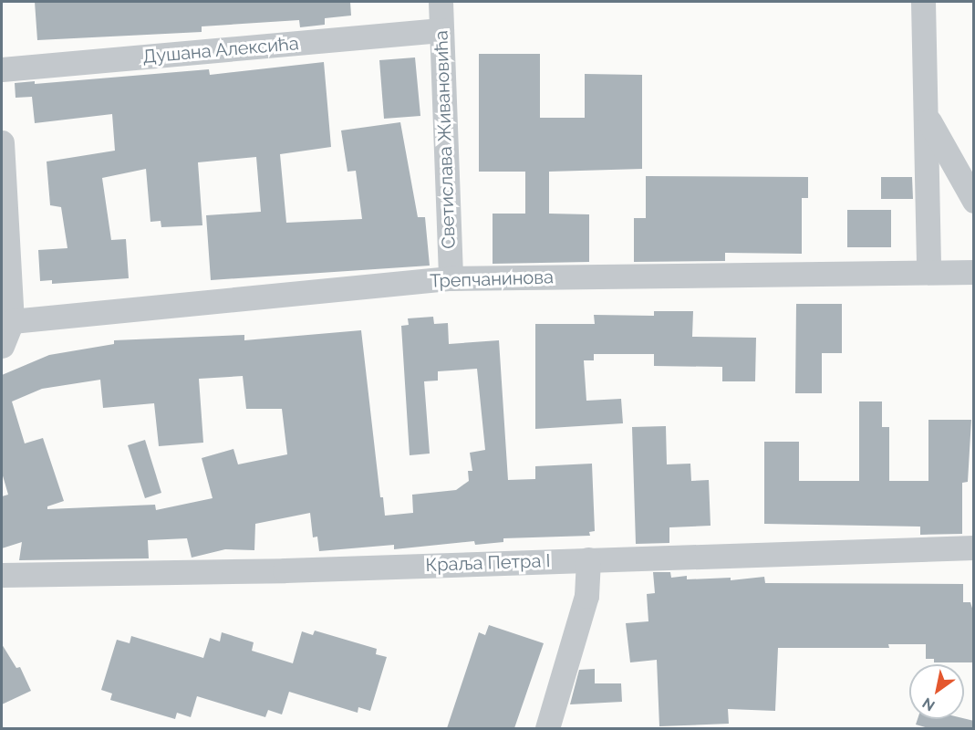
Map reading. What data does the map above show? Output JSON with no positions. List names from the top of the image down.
{
  "streets": {
    "street": [
      "Душана Алексића",
      "Светислава Живановића",
      "Трепчанинова",
      "Краља Петра I"
    ]
  },
  "crossings": [
    ["Душана Алексића", "Светислава Живановића"],
    ["Светислава Живановића", "Трепчанинова"]
  ],
  "north": "bottom left"
}
